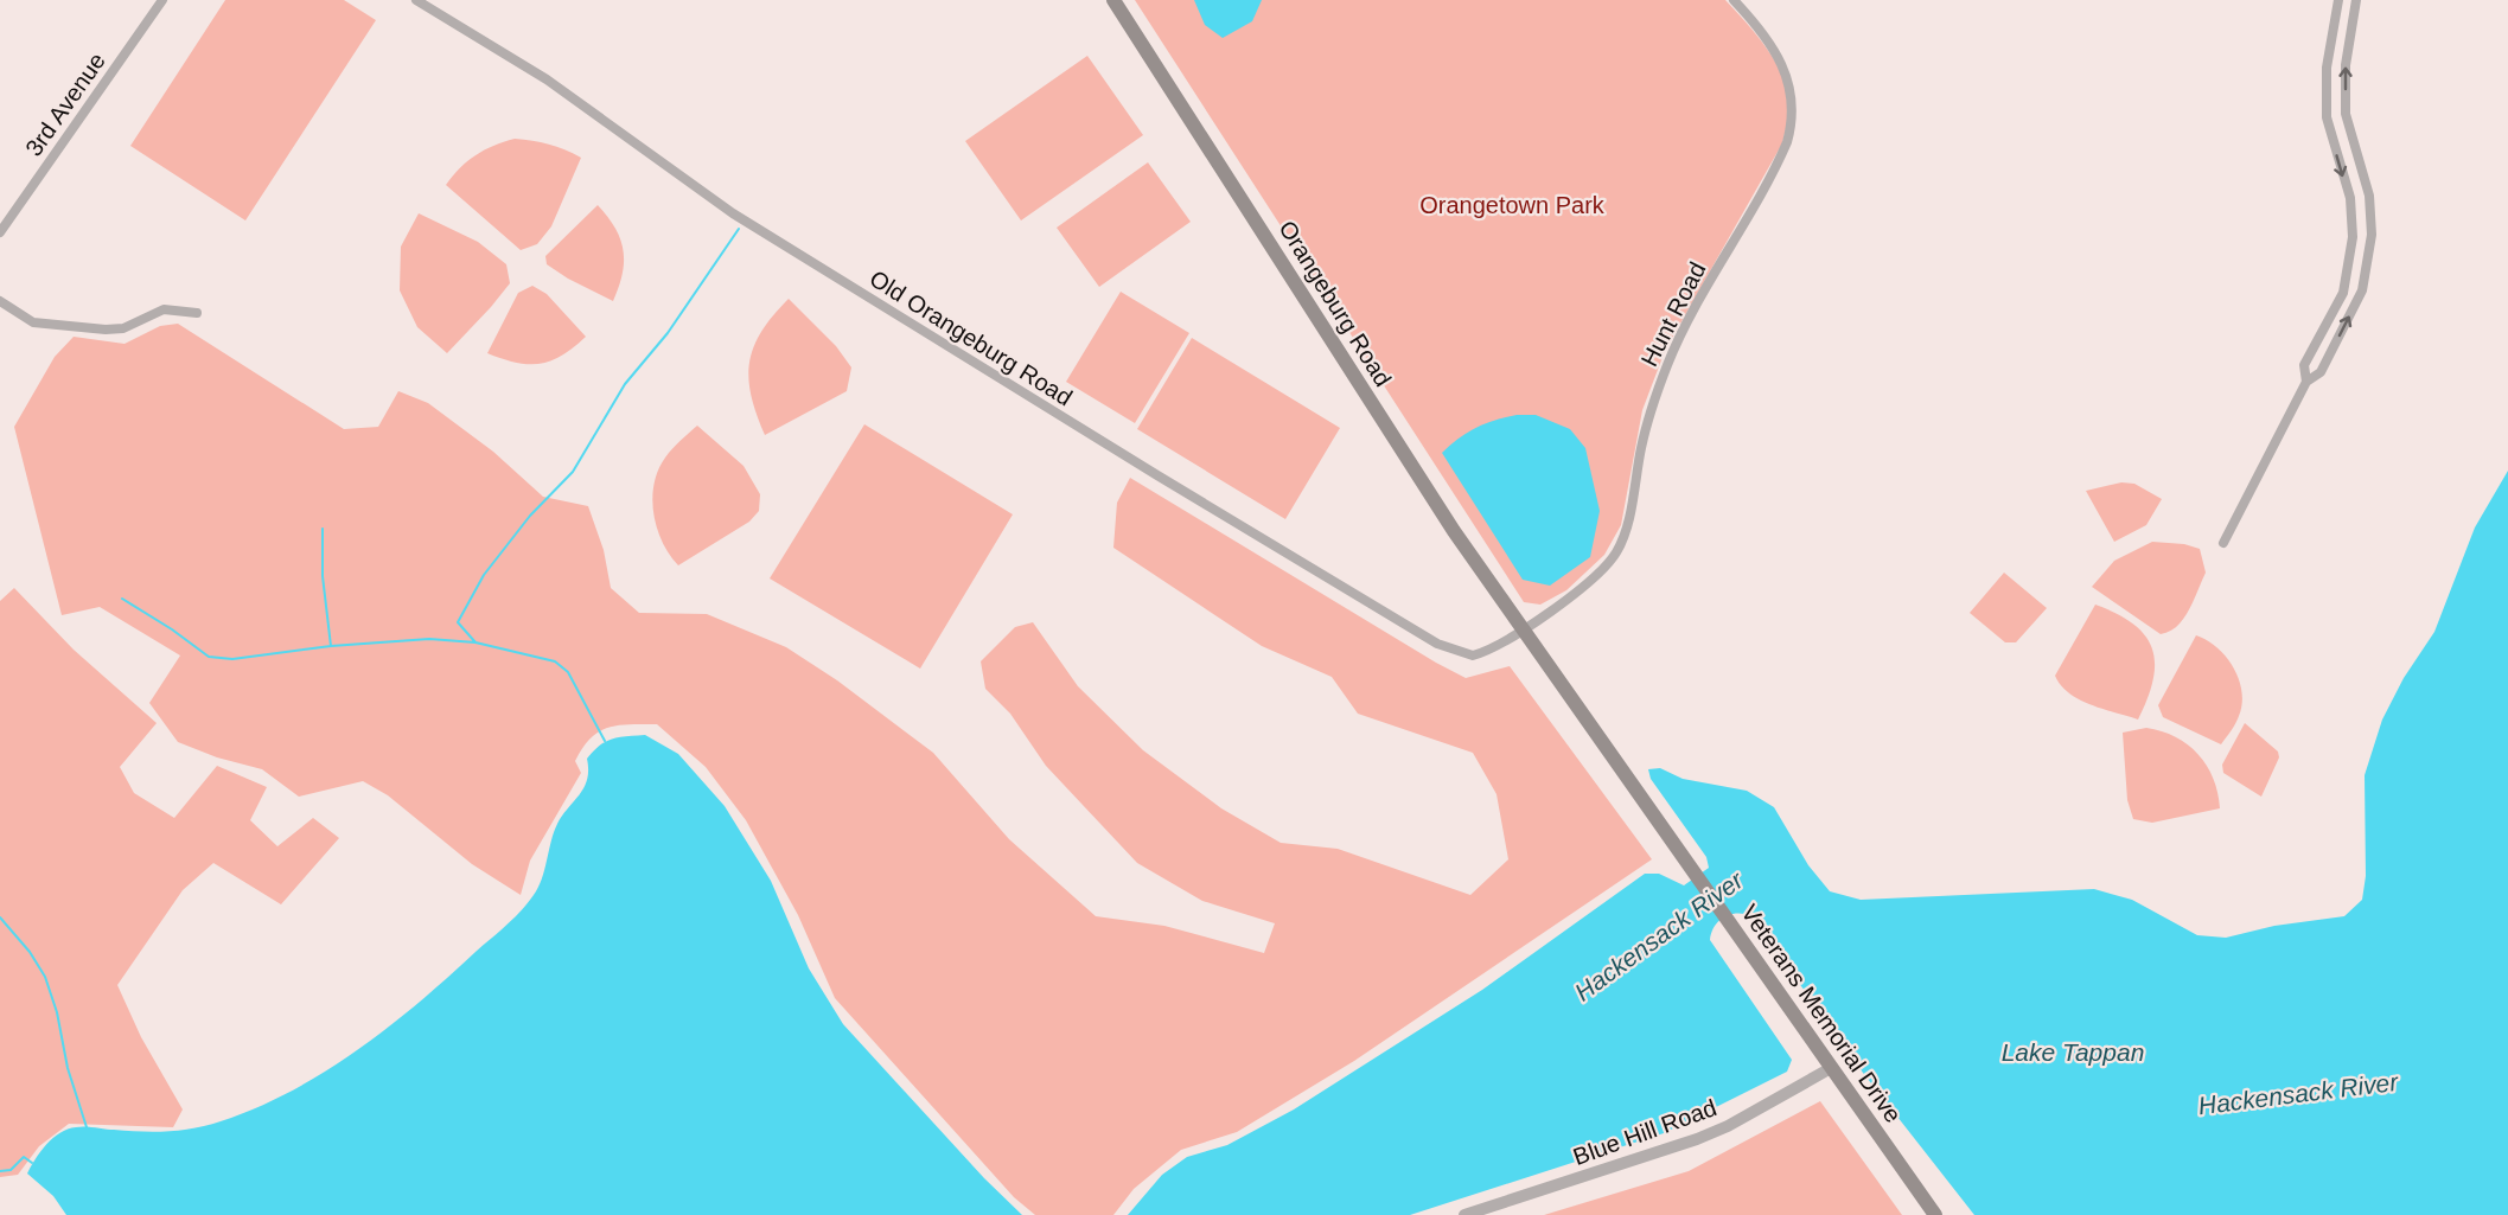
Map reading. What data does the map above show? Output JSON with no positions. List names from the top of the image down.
{
  "streets": {
    "main road": ["Orangeburg Road", "Veterans Memorial Drive"],
    "street": [
      "3rd Avenue",
      "Hunt Road",
      "Old Orangeburg Road",
      "Blue Hill Road"
    ]
  },
  "crossings": [
    ["Orangeburg Road", "Hunt Road"],
    ["Orangeburg Road", "Old Orangeburg Road"],
    ["Orangeburg Road", "Veterans Memorial Drive"],
    ["Hunt Road", "Old Orangeburg Road"],
    ["Hunt Road", "Veterans Memorial Drive"],
    ["Old Orangeburg Road", "Veterans Memorial Drive"],
    ["Veterans Memorial Drive", "Blue Hill Road"]
  ],
  "water": ["Hackensack River", "Lake Tappan"],
  "parks": ["Orangetown Park"]
}
